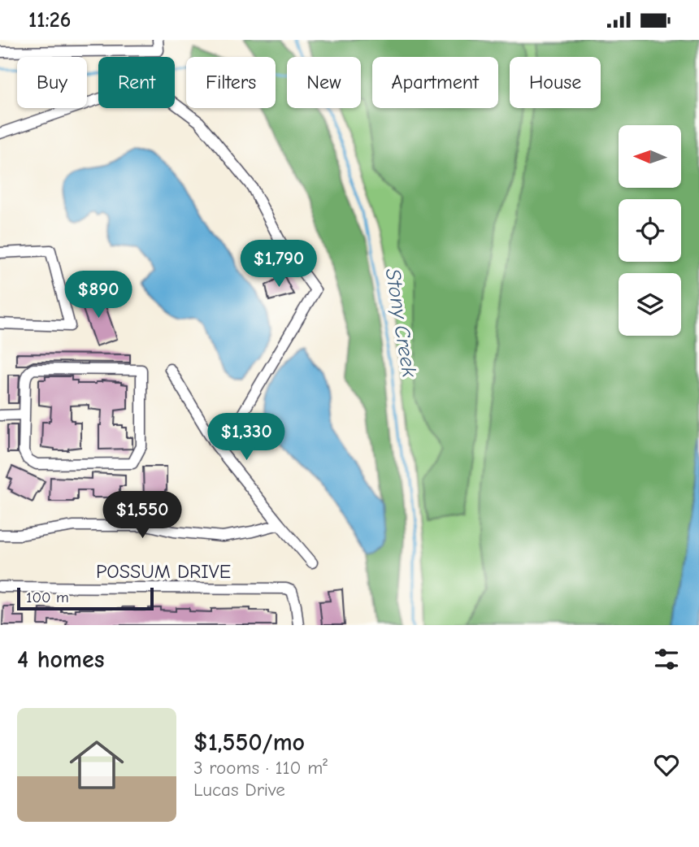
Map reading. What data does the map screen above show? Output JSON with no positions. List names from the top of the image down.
{
  "streets": {
    "street": ["POSSUM DRIVE"]
  },
  "water": ["Stony Creek"],
  "scale_bar": "100 m",
  "north": "left",
  "page": {
    "status": "11:26",
    "chip": [
      "Buy",
      "Rent",
      "Filters",
      "New",
      "Apartment",
      "House"
    ],
    "price": [
      "$1,790",
      "$890",
      "$1,330",
      "$1,550"
    ],
    "scale": "100 m",
    "heading": "4 homes",
    "list": [
      {
        "name": "$1,550/mo",
        "note": "3 rooms · 110 m² · Lucas Drive"
      }
    ]
  }
}
